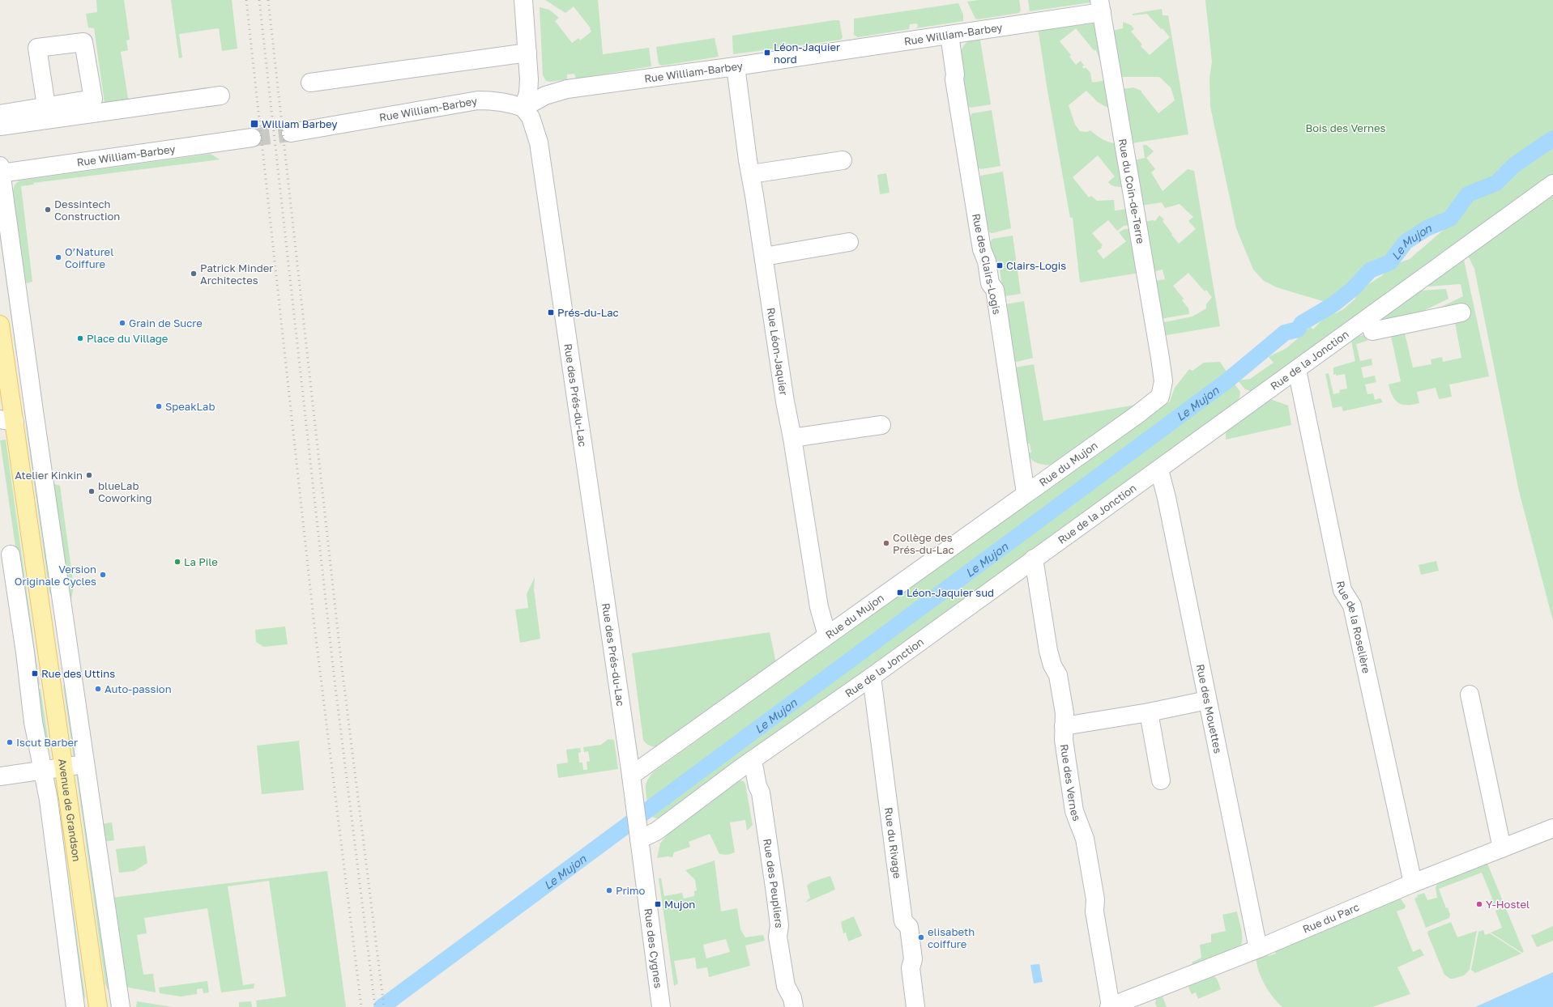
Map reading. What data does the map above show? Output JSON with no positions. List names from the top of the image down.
{
  "streets": {
    "main road": ["Avenue de Grandson"],
    "street": [
      "Rue William-Barbey",
      "Rue du Coin-de-Terre",
      "Rue des Clairs-Logis",
      "Rue Léon-Jaquier",
      "Rue de la Jonction",
      "Rue des Prés-du-Lac",
      "Rue du Mujon",
      "Rue de la Roselière",
      "Rue des Mouettes",
      "Rue des Vernes",
      "Rue du Rivage",
      "Rue des Peupliers",
      "Rue du Parc",
      "Rue des Cygnes"
    ]
  },
  "crossings": [
    ["Rue William-Barbey", "Rue du Coin-de-Terre"],
    ["Rue William-Barbey", "Rue des Clairs-Logis"],
    ["Rue William-Barbey", "Rue Léon-Jaquier"],
    ["Rue William-Barbey", "Rue des Prés-du-Lac"],
    ["Rue du Coin-de-Terre", "Rue du Mujon"],
    ["Rue des Clairs-Logis", "Rue du Mujon"],
    ["Rue Léon-Jaquier", "Rue du Mujon"],
    ["Rue de la Jonction", "Rue de la Roselière"],
    ["Rue de la Jonction", "Rue des Mouettes"],
    ["Rue de la Jonction", "Rue des Vernes"],
    ["Rue de la Jonction", "Rue du Rivage"],
    ["Rue de la Jonction", "Rue des Peupliers"],
    ["Rue de la Jonction", "Rue des Cygnes"],
    ["Rue des Prés-du-Lac", "Rue du Mujon"],
    ["Rue des Prés-du-Lac", "Rue des Cygnes"],
    ["Rue de la Roselière", "Rue du Parc"],
    ["Rue des Mouettes", "Rue du Parc"],
    ["Rue des Vernes", "Rue du Parc"]
  ],
  "water": ["Le Mujon"],
  "parks": ["Bois des Vernes"],
  "places": {
    "transit": [
      "Léon-Jaquier nord",
      "William Barbey",
      "Clairs-Logis",
      "Prés-du-Lac",
      "Léon-Jaquier sud",
      "Rue des Uttins",
      "Mujon"
    ],
    "other": [
      "Dessintech Construction",
      "O’Naturel Coiffure",
      "Patrick Minder Architectes",
      "Grain de Sucre",
      "Place du Village",
      "SpeakLab",
      "Atelier Kinkin",
      "blueLab Coworking",
      "Collège des Prés-du-Lac",
      "La Pile",
      "Version Originale Cycles",
      "Auto-passion",
      "Iscut Barber",
      "Primo",
      "Y-Hostel",
      "elisabeth coiffure"
    ]
  }
}
